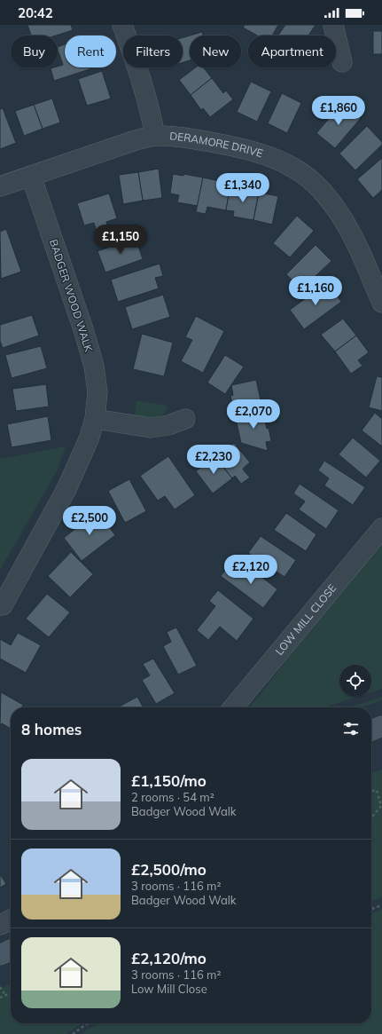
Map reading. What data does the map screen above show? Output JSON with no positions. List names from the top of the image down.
{
  "streets": {
    "street": ["DERAMORE DRIVE", "BADGER WOOD WALK", "LOW MILL CLOSE"]
  },
  "crossings": [
    ["DERAMORE DRIVE", "BADGER WOOD WALK"]
  ],
  "page": {
    "status": "20:42",
    "chip": [
      "Buy",
      "Rent",
      "Filters",
      "New",
      "Apartment"
    ],
    "price": [
      "£1,860",
      "£1,340",
      "£1,150",
      "£1,160",
      "£2,070",
      "£2,230",
      "£2,500",
      "£2,120"
    ],
    "heading": "8 homes",
    "list": [
      {
        "name": "£1,150/mo",
        "note": "2 rooms · 54 m² · Badger Wood Walk"
      },
      {
        "name": "£2,500/mo",
        "note": "3 rooms · 116 m² · Badger Wood Walk"
      },
      {
        "name": "£2,120/mo",
        "note": "3 rooms · 116 m² · Low Mill Close"
      }
    ]
  }
}
